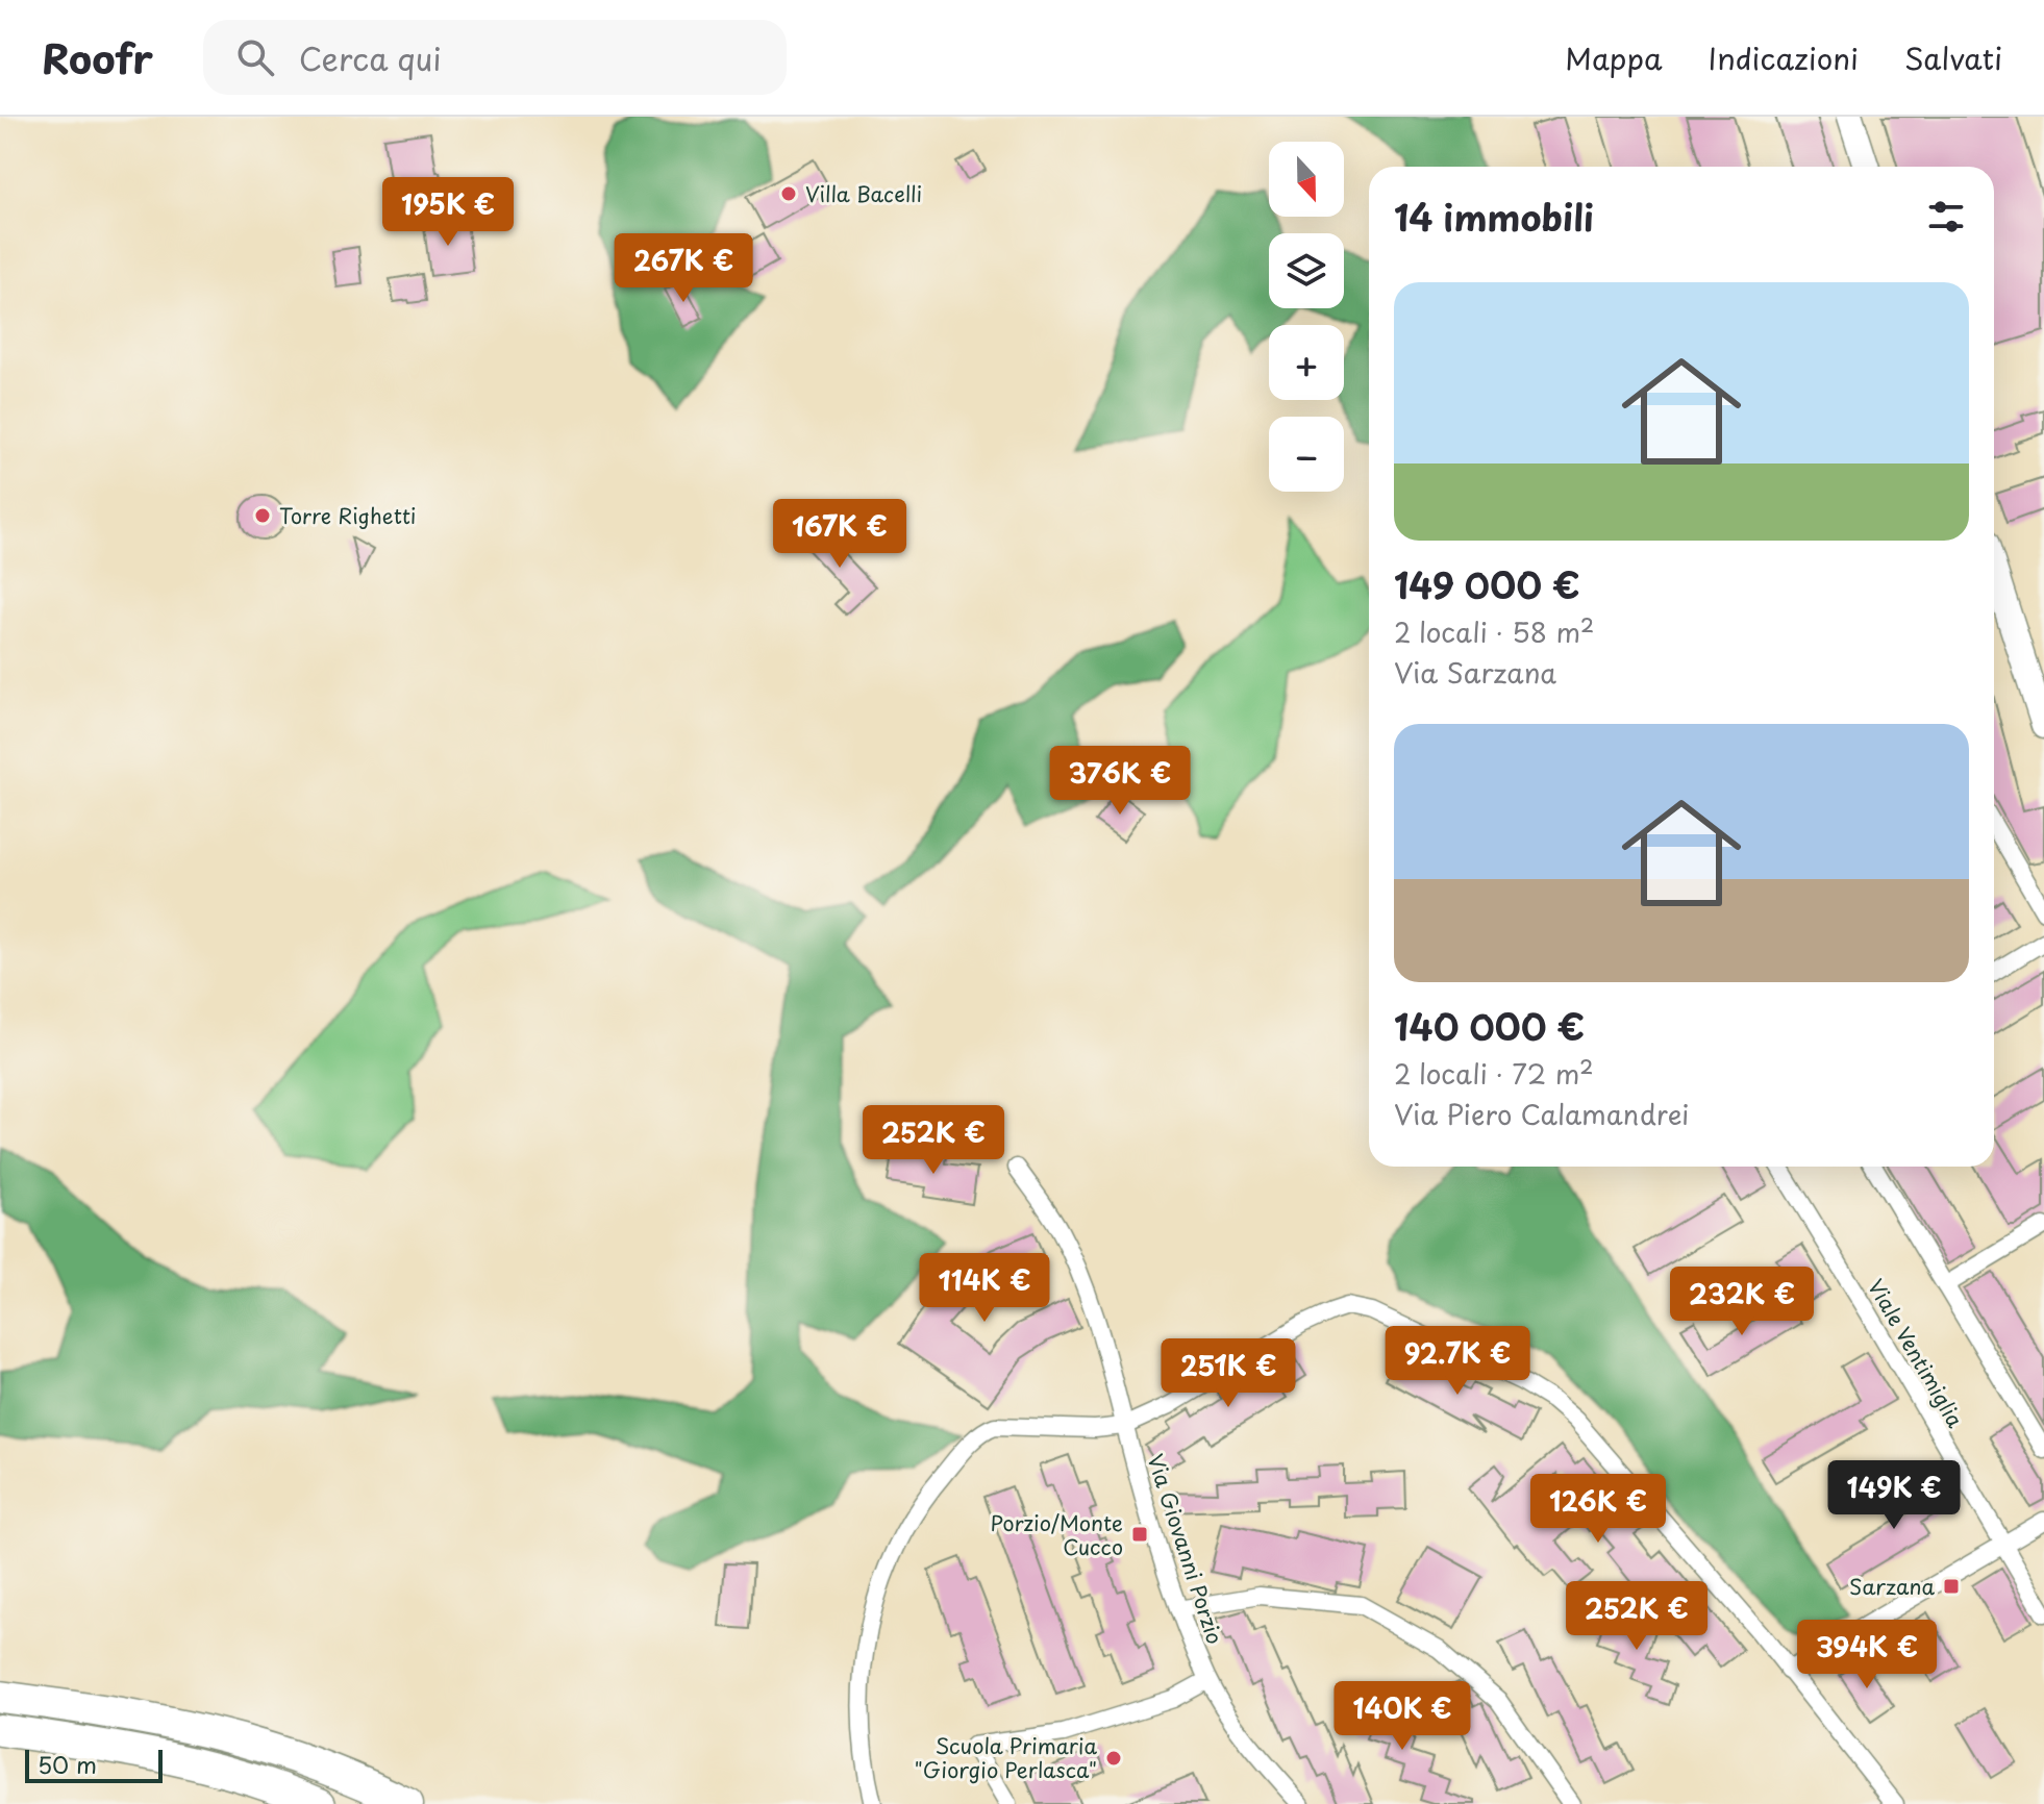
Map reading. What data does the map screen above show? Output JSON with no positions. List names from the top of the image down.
{
  "streets": {
    "street": ["Viale Ventimiglia", "Via Giovanni Porzio"]
  },
  "places": {
    "other": ["Villa Bacelli", "Torre Righetti", "Scuola Primaria \"Giorgio Perlasca\""],
    "transit": ["Porzio/Monte Cucco", "Sarzana"]
  },
  "scale_bar": "50 m",
  "north": "bottom",
  "page": {
    "header": "Roofr",
    "search": "Cerca qui",
    "nav": ["Mappa", "Indicazioni", "Salvati"],
    "map_buttons": ["+", "−"],
    "heading": "14 immobili",
    "price": [
      "195K €",
      "267K €",
      "167K €",
      "376K €",
      "252K €",
      "114K €",
      "232K €",
      "92.7K €",
      "251K €",
      "149K €",
      "126K €",
      "252K €",
      "394K €",
      "140K €"
    ],
    "list": [
      {
        "name": "149 000 €",
        "note": "2 locali · 58 m² · Via Sarzana"
      },
      {
        "name": "140 000 €",
        "note": "2 locali · 72 m² · Via Piero Calamandrei"
      }
    ],
    "scale": "50 m"
  }
}
